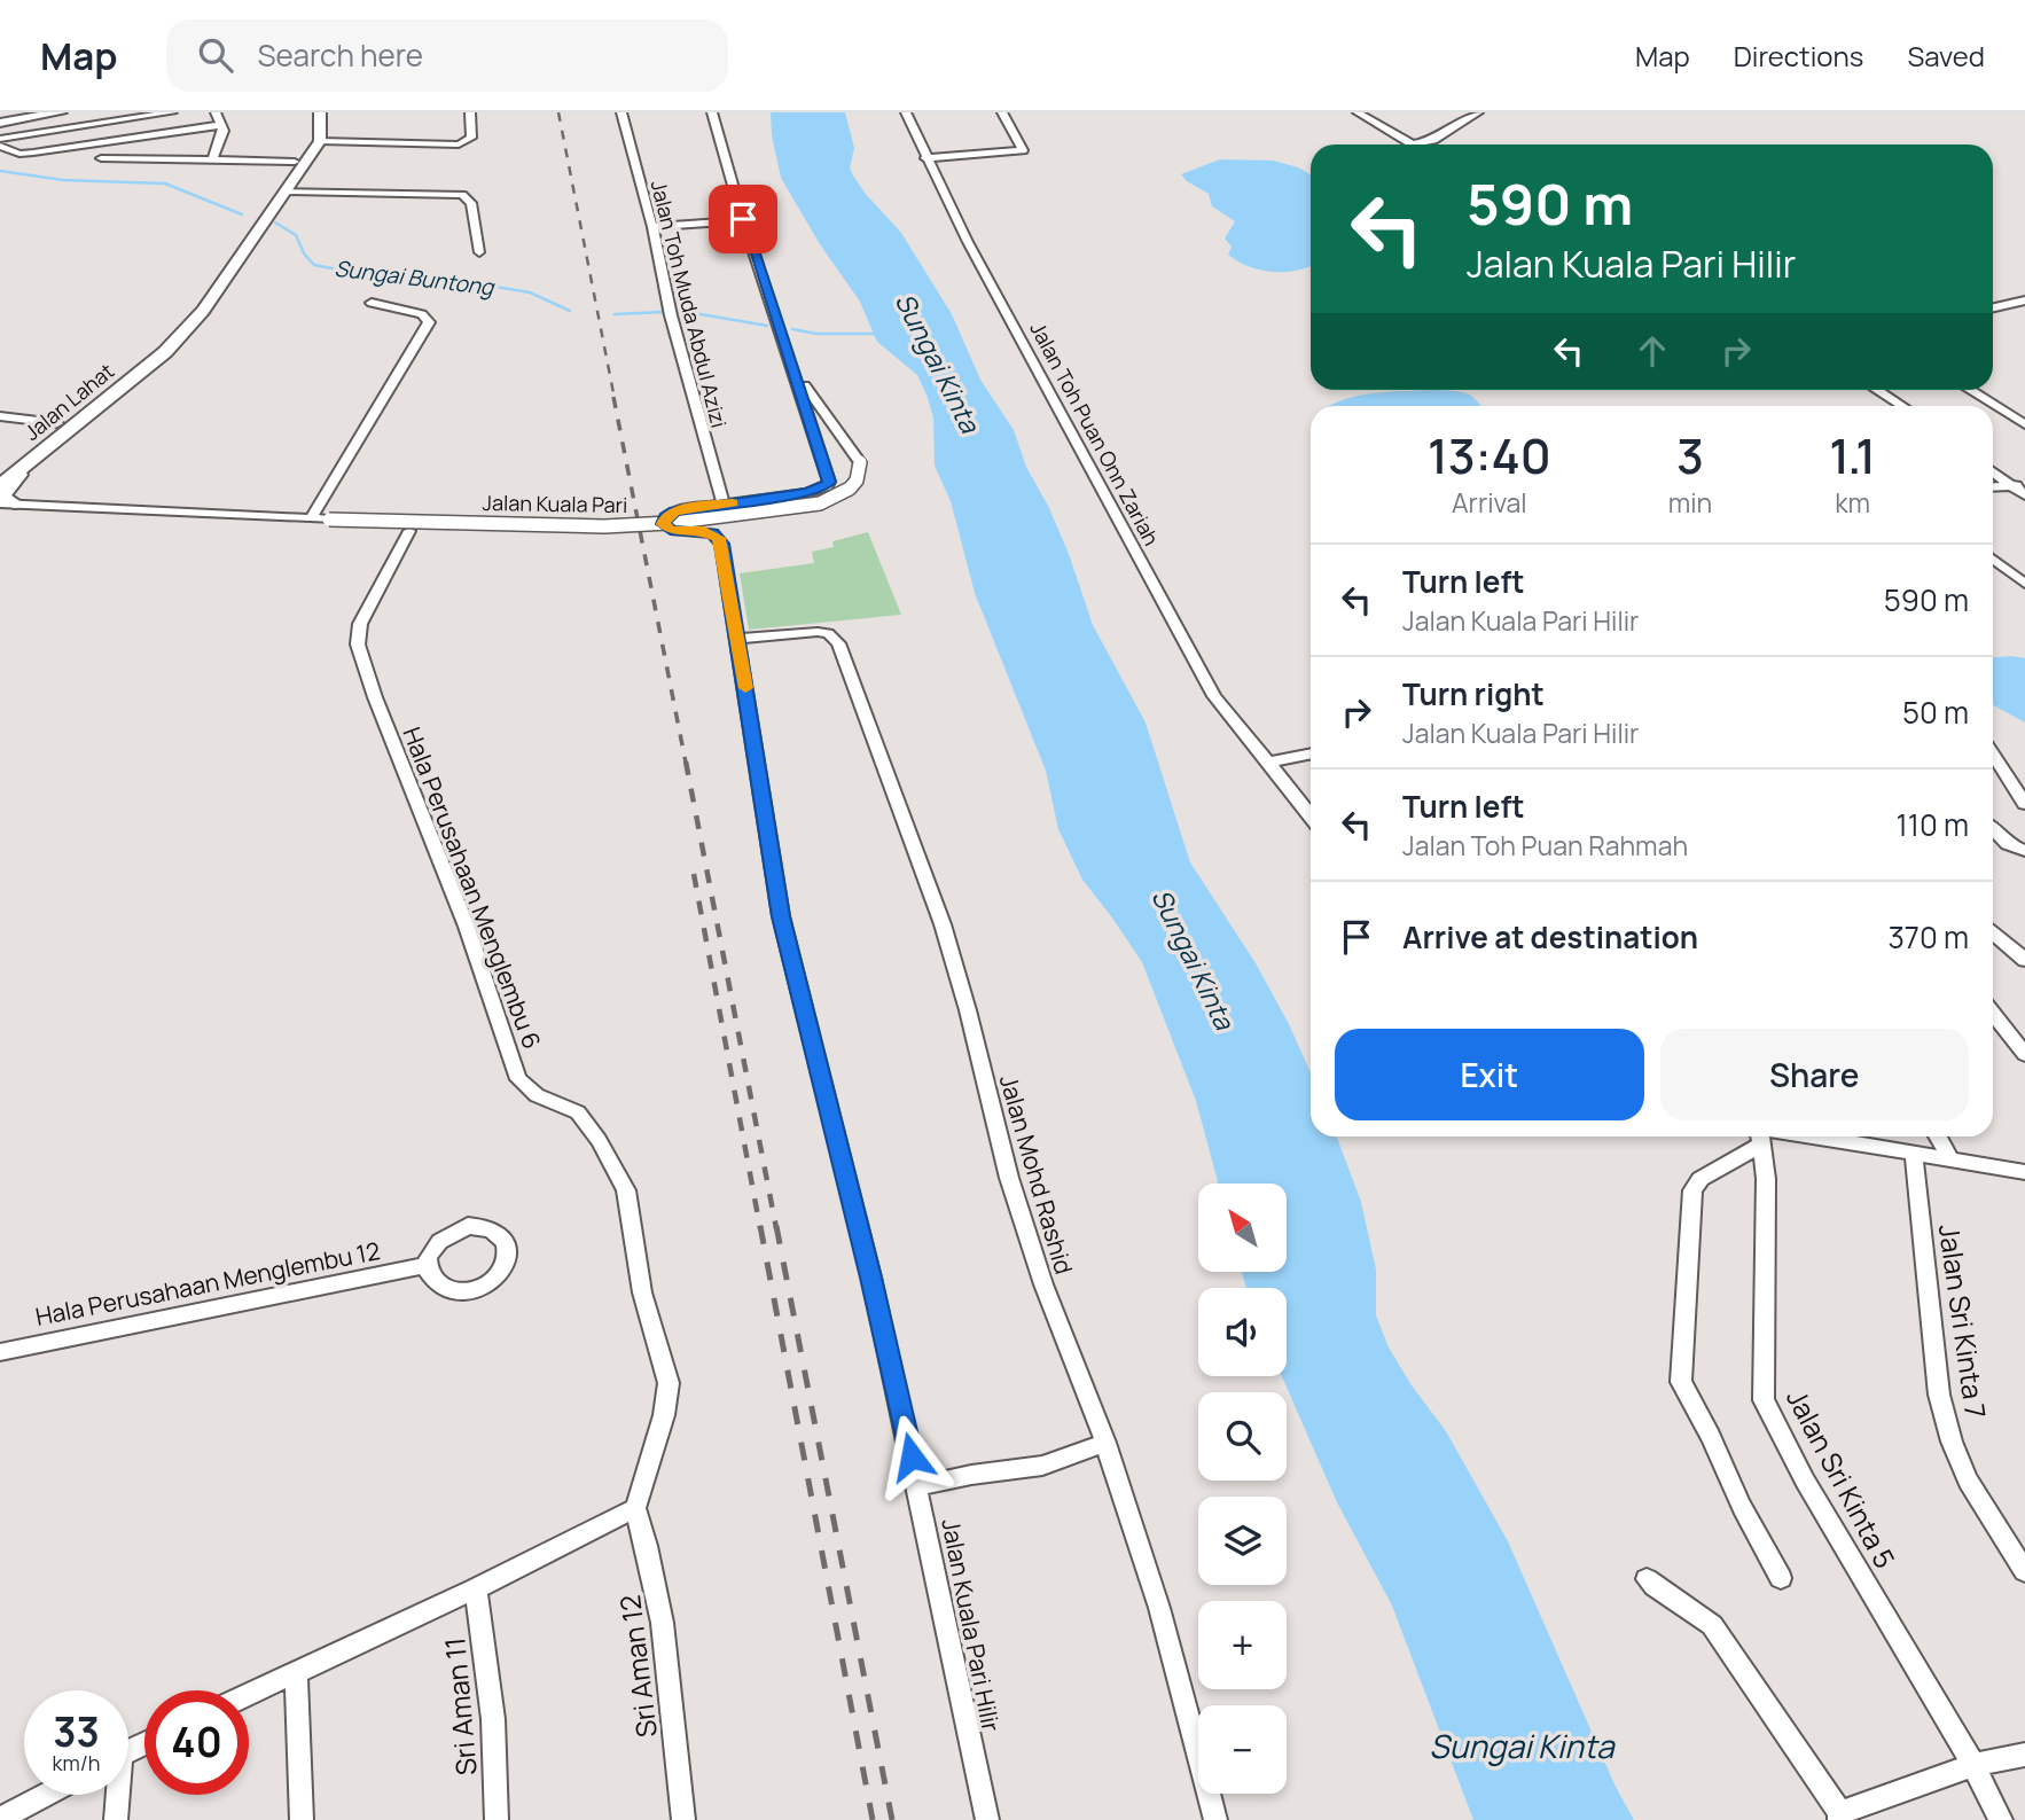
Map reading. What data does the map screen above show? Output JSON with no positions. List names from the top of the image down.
{
  "streets": {
    "main road": ["Jalan Lahat"],
    "street": [
      "Jalan Toh Muda Abdul Azizi",
      "Jalan Toh Puan Onn Zariah",
      "Jalan Kuala Pari",
      "Hala Perusahaan Menglembu 6",
      "Jalan Mohd Rashid",
      "Hala Perusahaan Menglembu 12",
      "Jalan Sri Kinta 7",
      "Jalan Sri Kinta 5",
      "Jalan Kuala Pari Hilir",
      "Sri Aman 12",
      "Sri Aman 11"
    ]
  },
  "crossings": [
    ["Jalan Toh Muda Abdul Azizi", "Jalan Kuala Pari Hilir"],
    ["Hala Perusahaan Menglembu 6", "Sri Aman 12"],
    ["Jalan Mohd Rashid", "Jalan Kuala Pari Hilir"]
  ],
  "water": ["Sungai Buntong", "Sungai Kinta"],
  "north": "top left",
  "page": {
    "header": "Map",
    "search": "Search here",
    "nav": ["Map", "Directions", "Saved"],
    "turn": ["590 m", "Jalan Kuala Pari Hilir"],
    "eta": [
      "13:40",
      "Arrival",
      "3",
      "min",
      "1.1",
      "km"
    ],
    "list": [
      {
        "name": "Turn left",
        "note": "Jalan Kuala Pari Hilir",
        "value": "590 m"
      },
      {
        "name": "Turn right",
        "note": "Jalan Kuala Pari Hilir",
        "value": "50 m"
      },
      {
        "name": "Turn left",
        "note": "Jalan Toh Puan Rahmah",
        "value": "110 m"
      },
      {
        "name": "Arrive at destination",
        "value": "370 m"
      }
    ],
    "buttons": ["Exit", "Share"],
    "map_buttons": ["+", "−"],
    "speed": "33 km/h",
    "limit": "40"
  }
}
